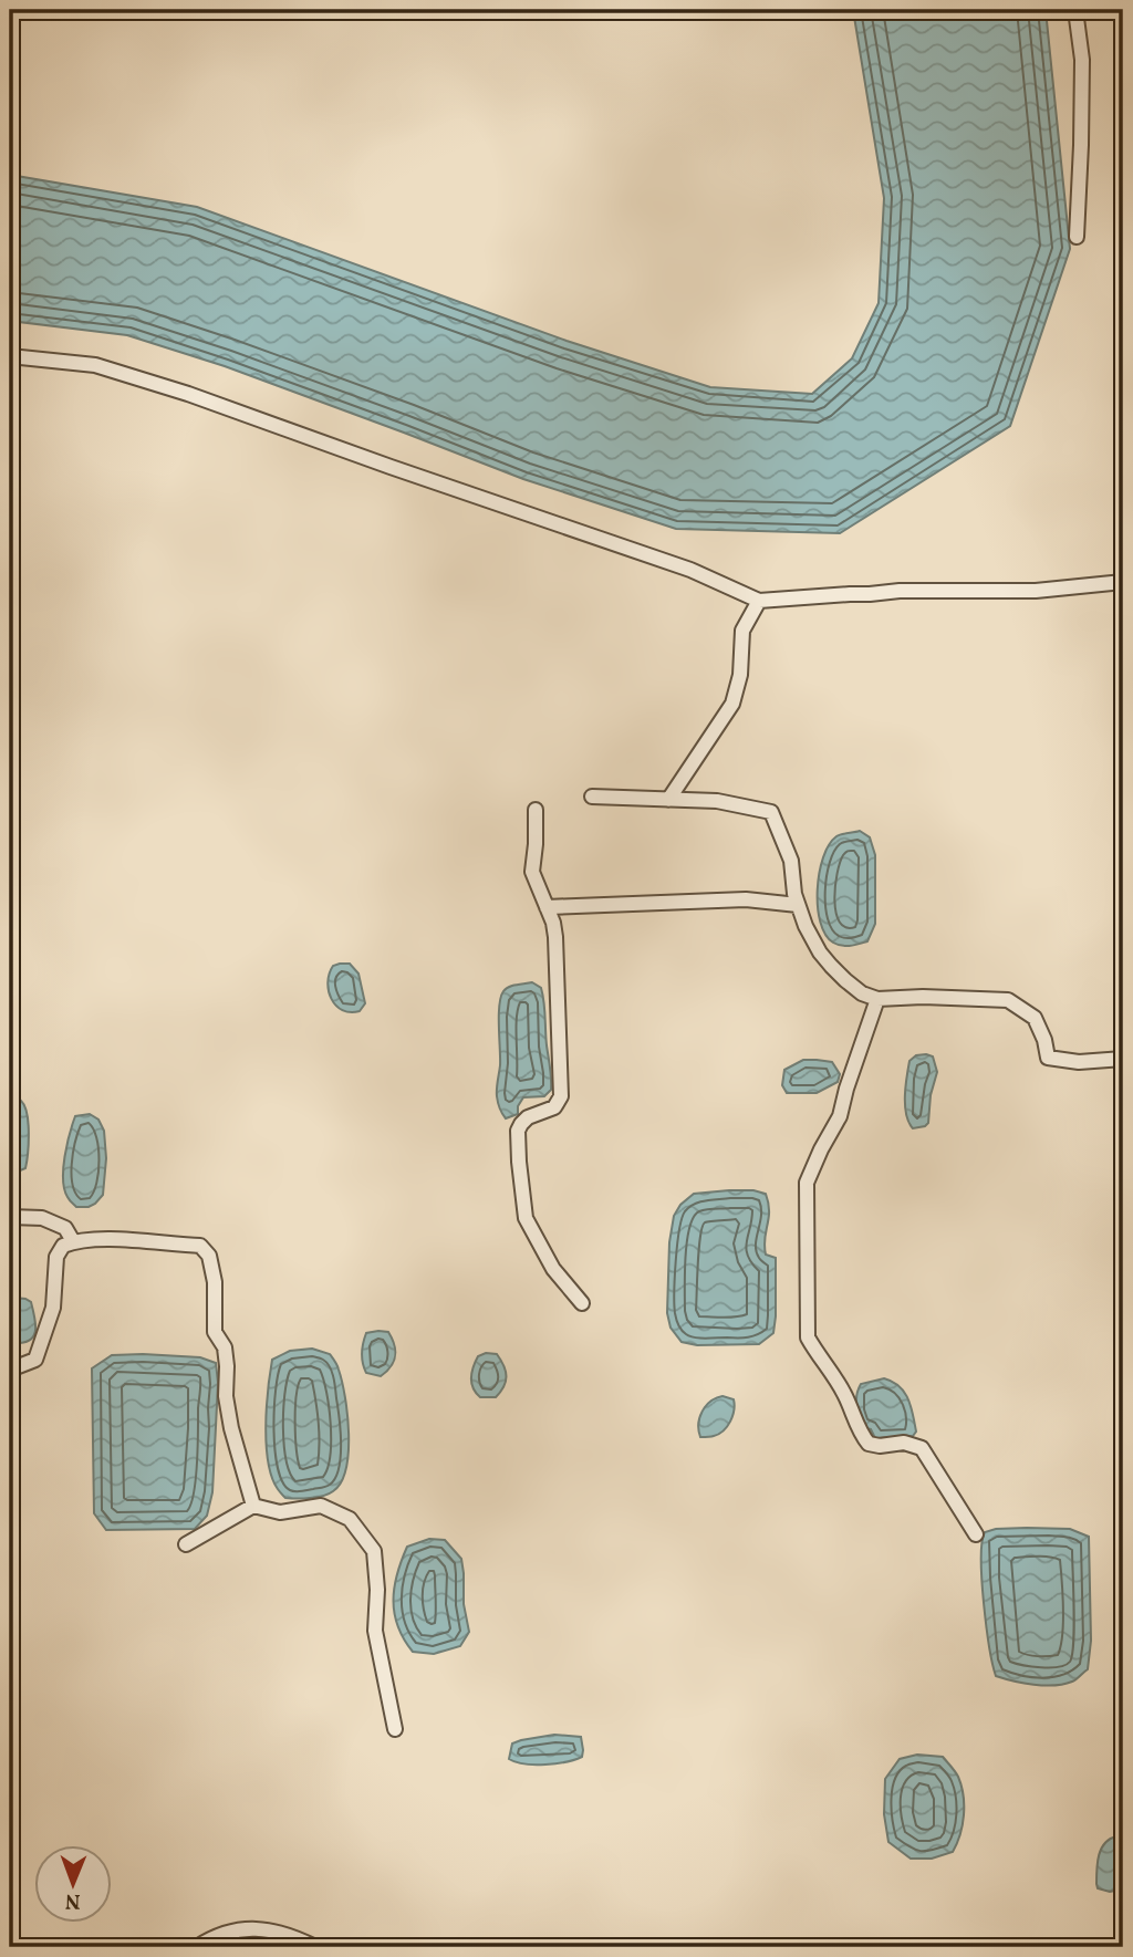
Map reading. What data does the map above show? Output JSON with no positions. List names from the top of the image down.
{
  "north": "bottom"
}
